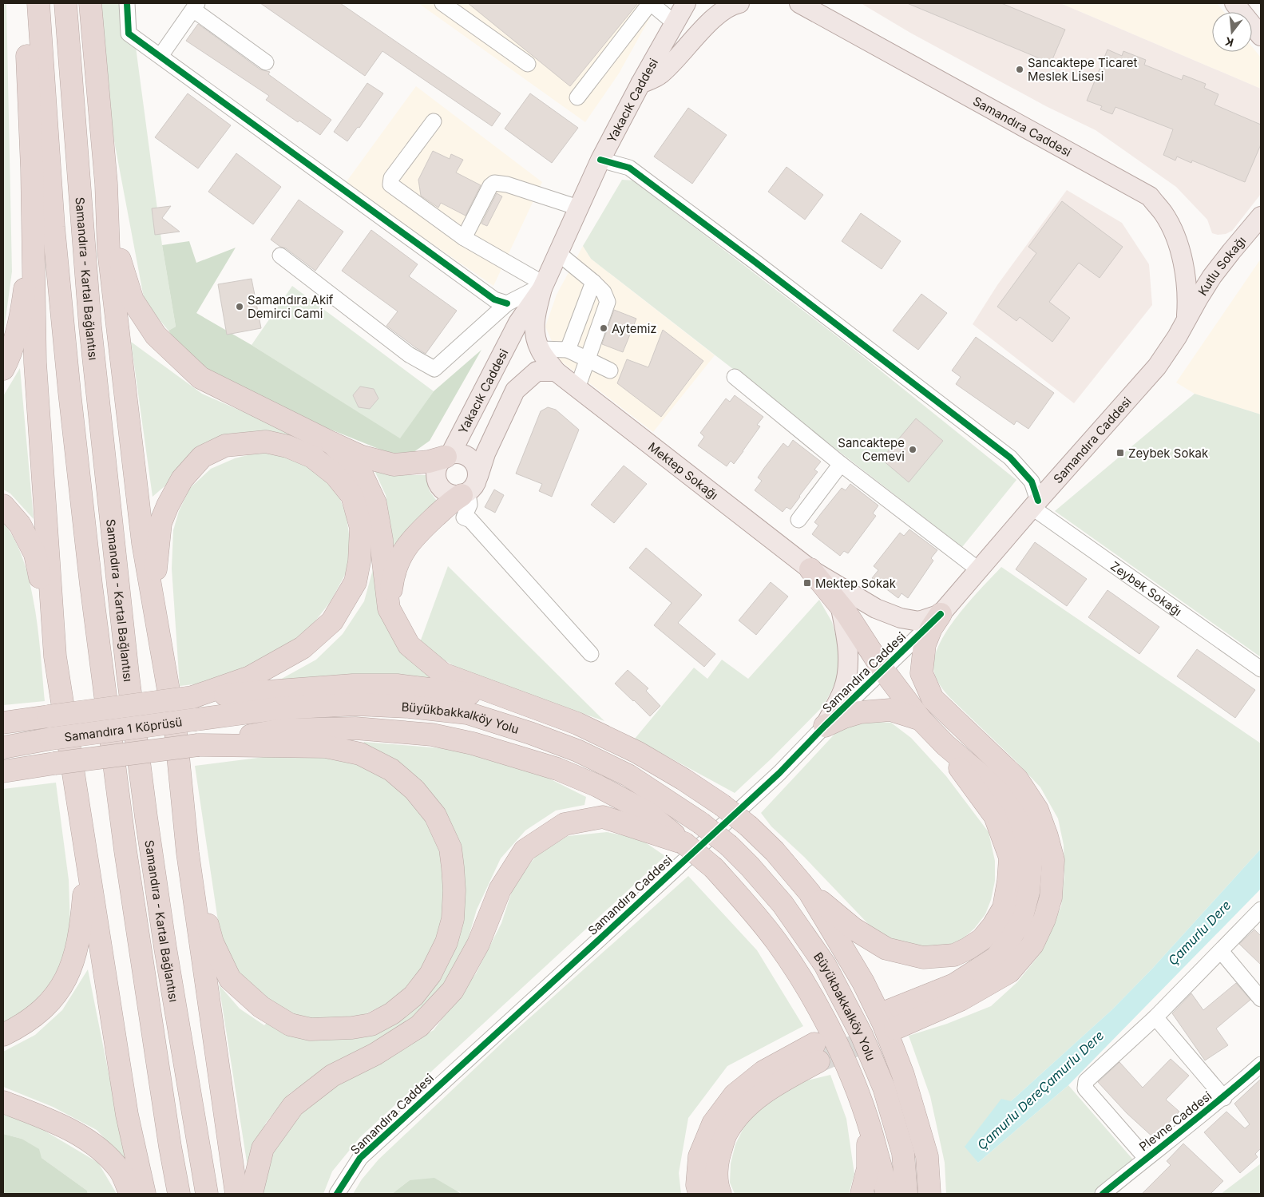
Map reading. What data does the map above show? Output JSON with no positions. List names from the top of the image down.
{
  "streets": {
    "highway": ["Samandıra - Kartal Bağlantısı", "Büyükbakkalköy Yolu", "Samandıra 1 Köprüsü"],
    "main road": [
      "Yakacık Caddesi",
      "Samandıra Caddesi",
      "Kutlu Sokağı",
      "Mektep Sokağı"
    ],
    "street": ["Zeybek Sokağı", "Plevne Caddesi"]
  },
  "crossings": [
    ["Yakacık Caddesi", "Mektep Sokağı"],
    ["Samandıra Caddesi", "Kutlu Sokağı"],
    ["Samandıra Caddesi", "Mektep Sokağı"],
    ["Samandıra Caddesi", "Zeybek Sokağı"],
    ["Büyükbakkalköy Yolu", "Samandıra 1 Köprüsü"]
  ],
  "water": ["Çamurlu Dere", "Çamurlu DereÇamurlu Dere"],
  "places": {
    "other": [
      "Sancaktepe Ticaret Meslek Lisesi",
      "Samandıra Akif Demirci Cami",
      "Aytemiz",
      "Sancaktepe Cemevi"
    ],
    "transit": ["Zeybek Sokak", "Mektep Sokak"]
  },
  "north": "bottom"
}
